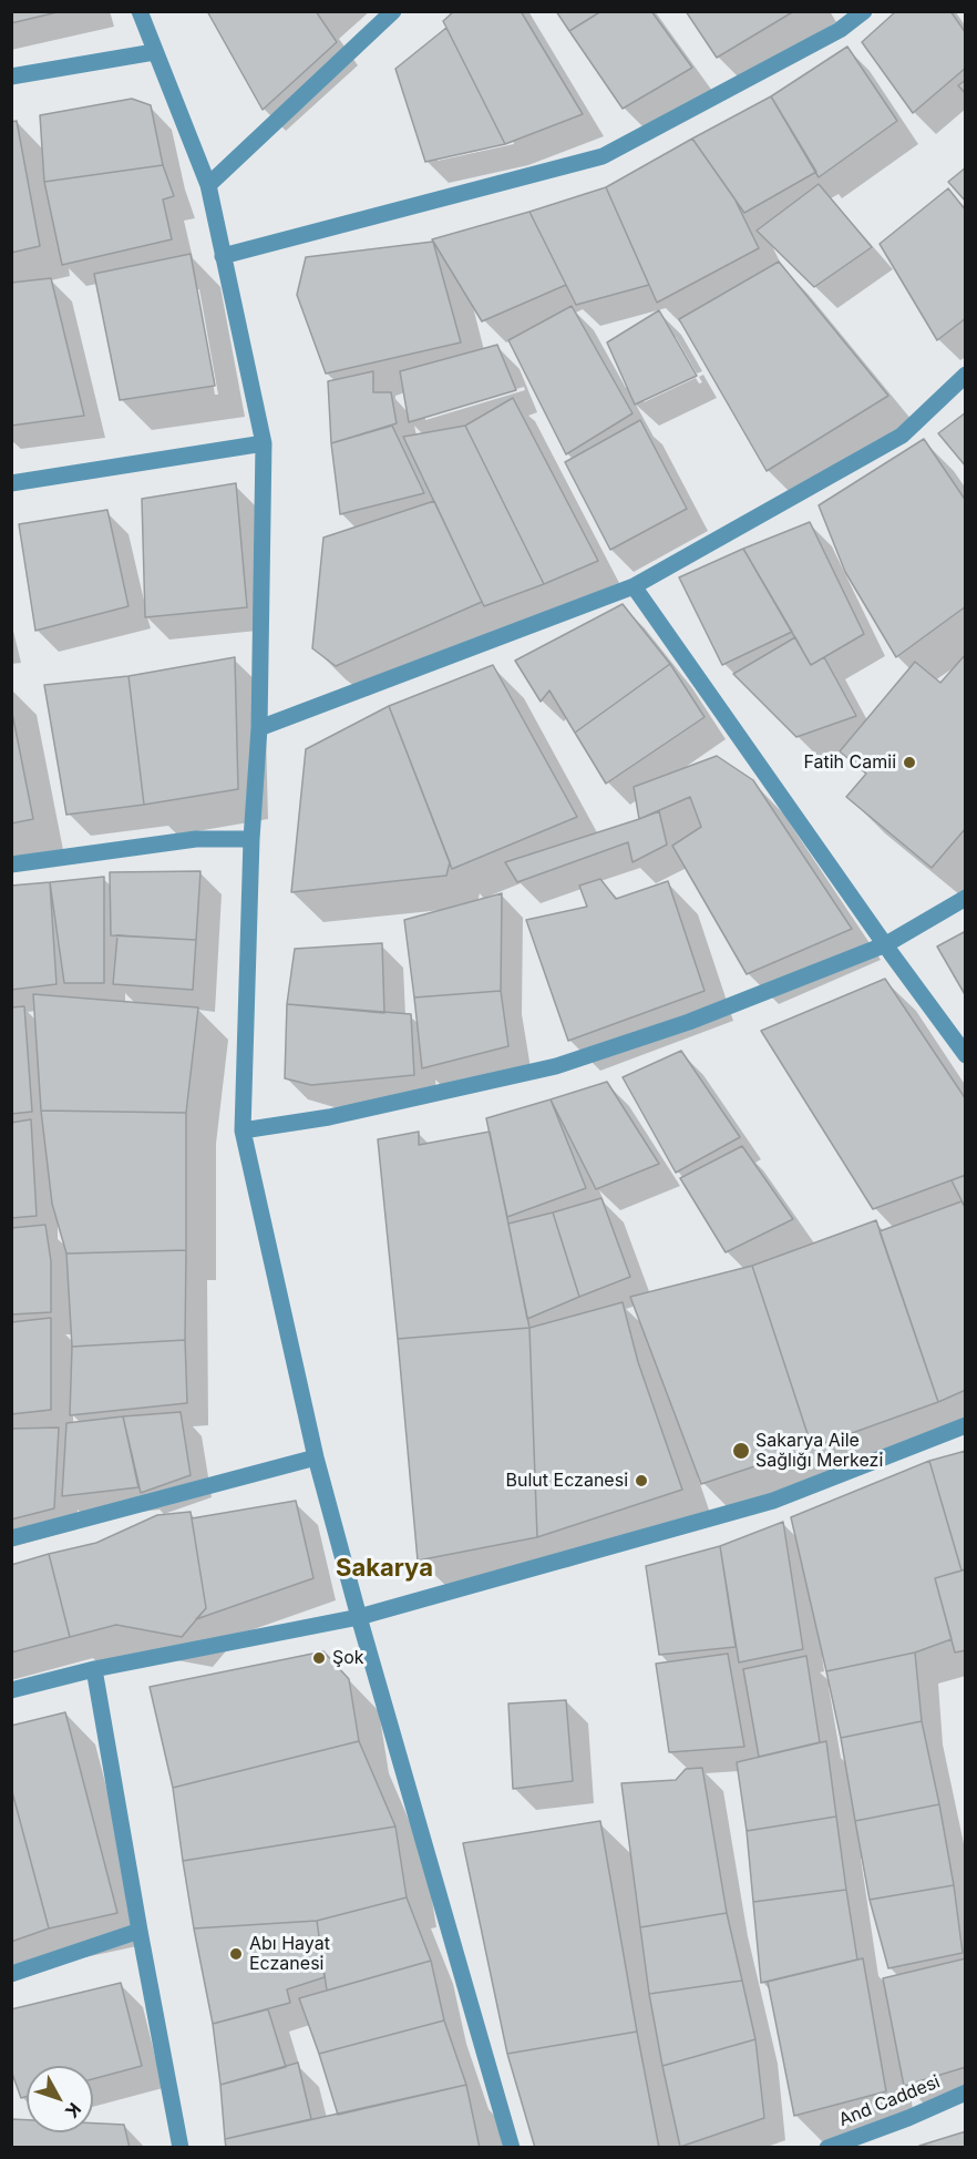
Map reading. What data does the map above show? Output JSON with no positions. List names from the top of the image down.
{
  "streets": {
    "street": ["And Caddesi"]
  },
  "districts": ["Sakarya"],
  "places": [
    "Fatih Camii",
    "Sakarya Aile Sağlığı Merkezi",
    "Bulut Eczanesi",
    "Şok",
    "Abı Hayat Eczanesi"
  ],
  "north": "bottom right"
}
